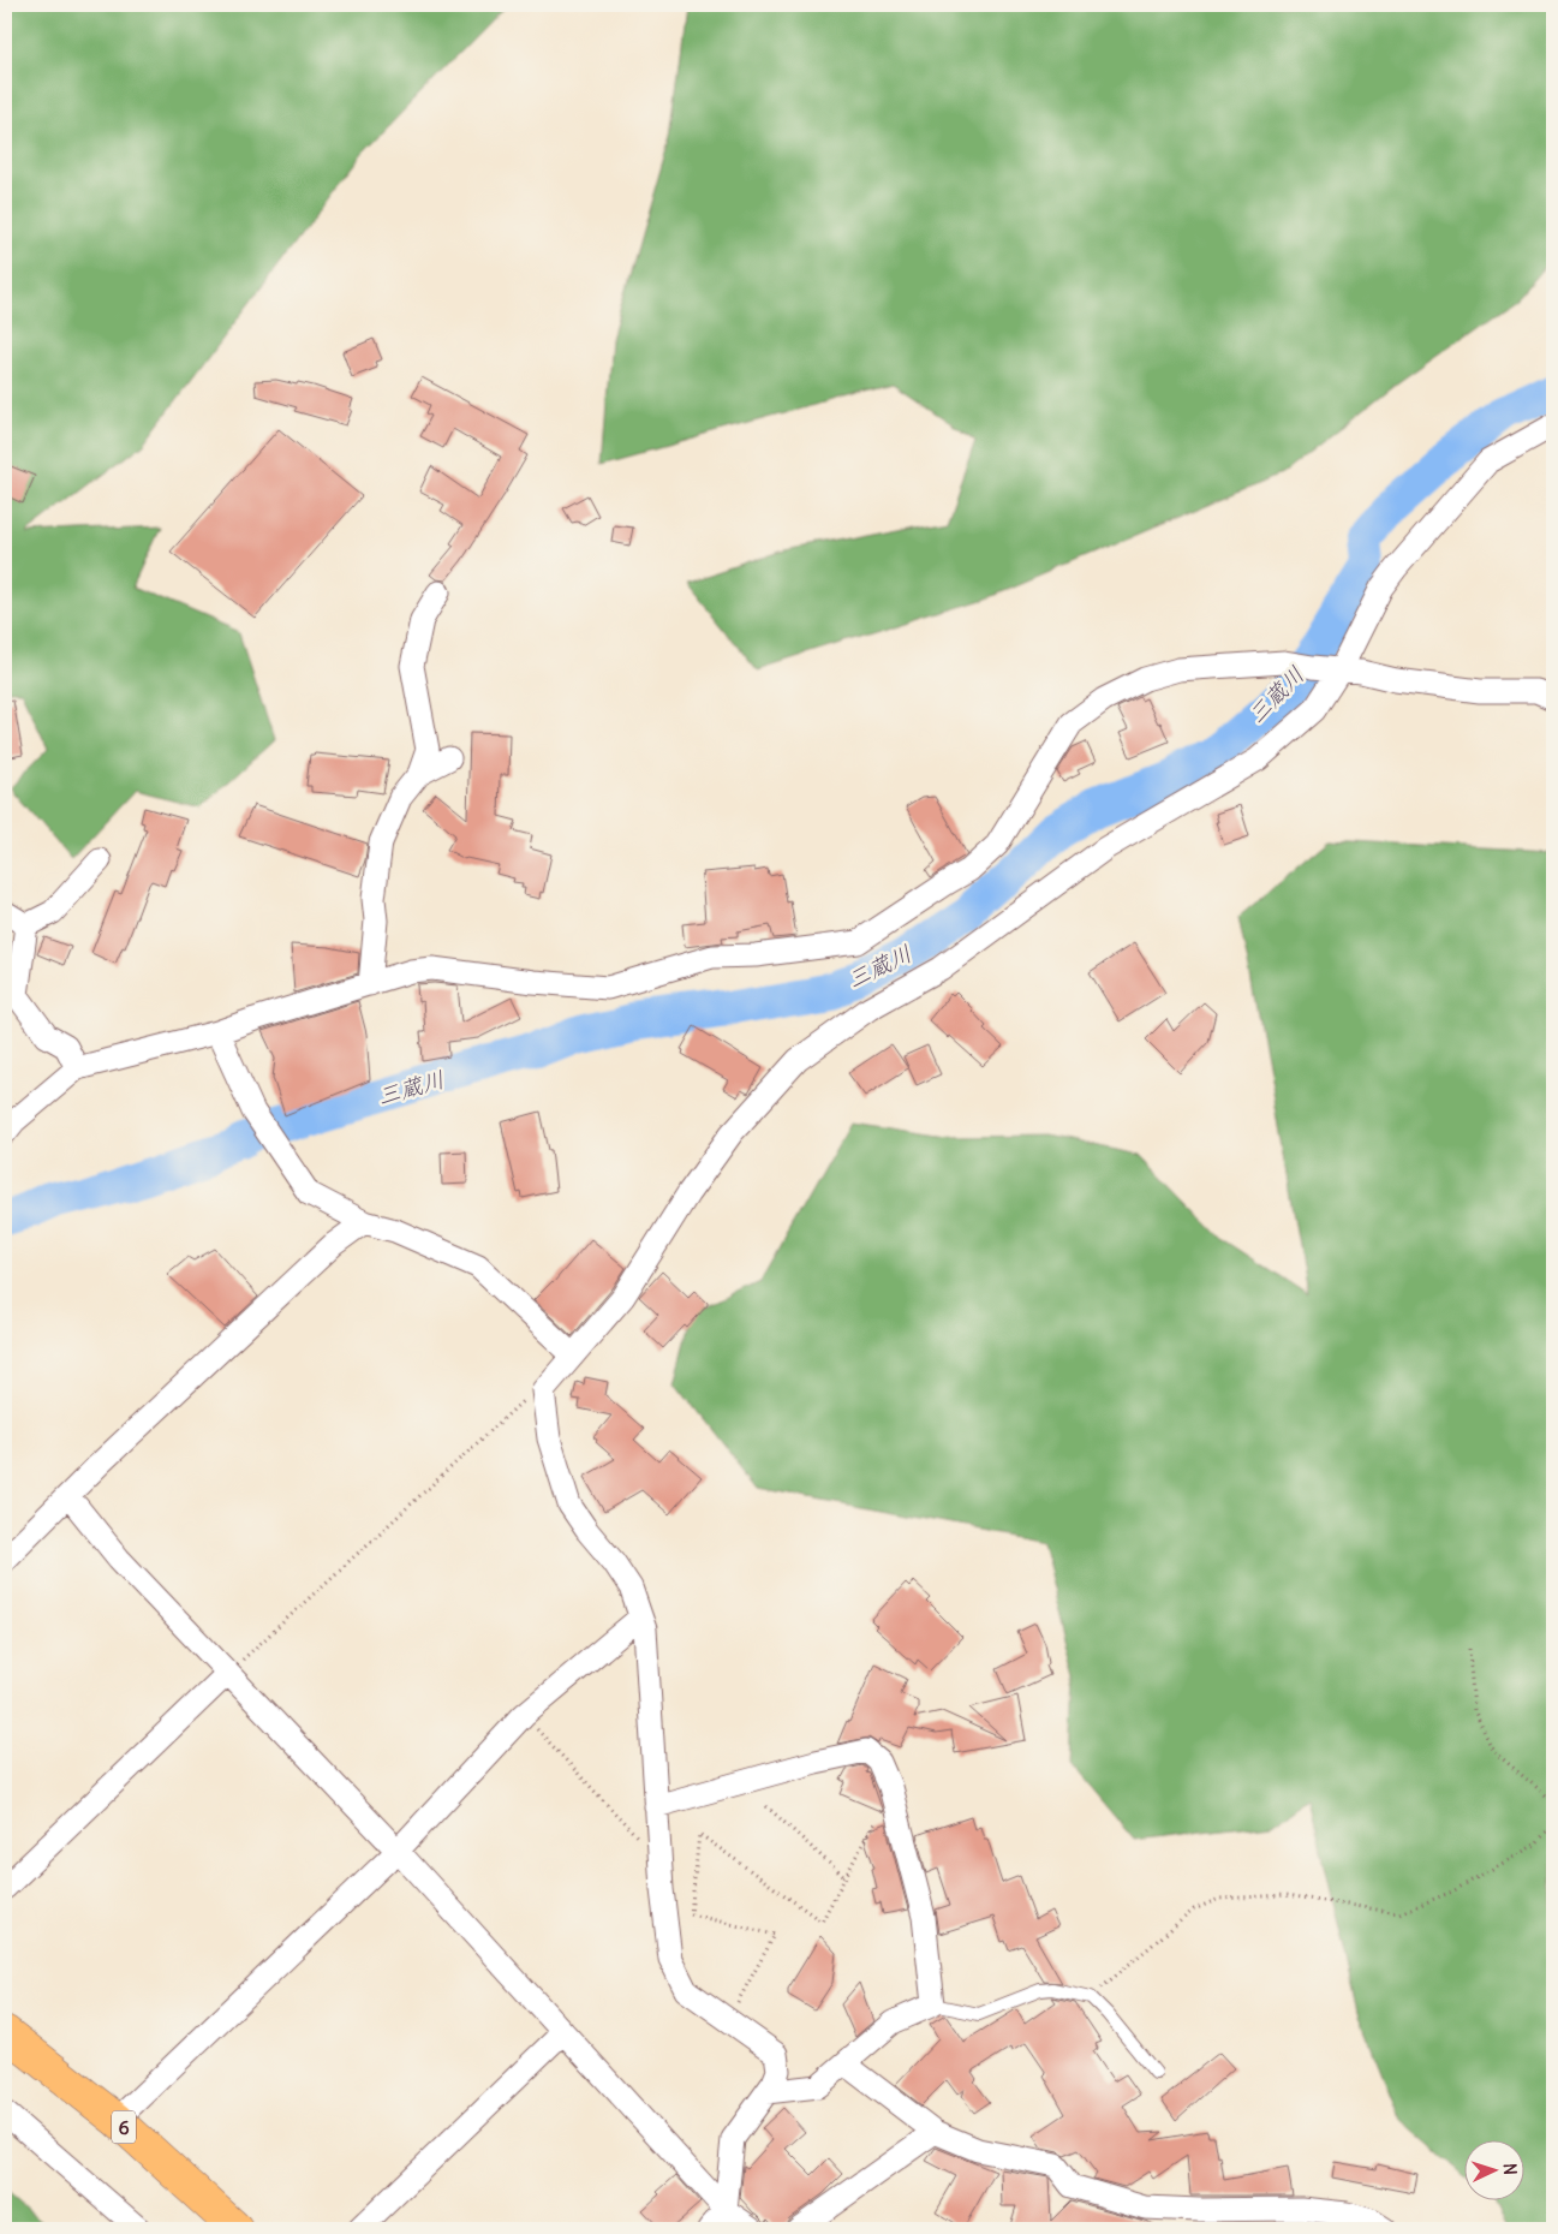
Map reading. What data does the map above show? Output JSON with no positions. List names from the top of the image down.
{
  "streets": {
    "main road": ["6"]
  },
  "water": ["三蔵川"],
  "north": "right"
}
